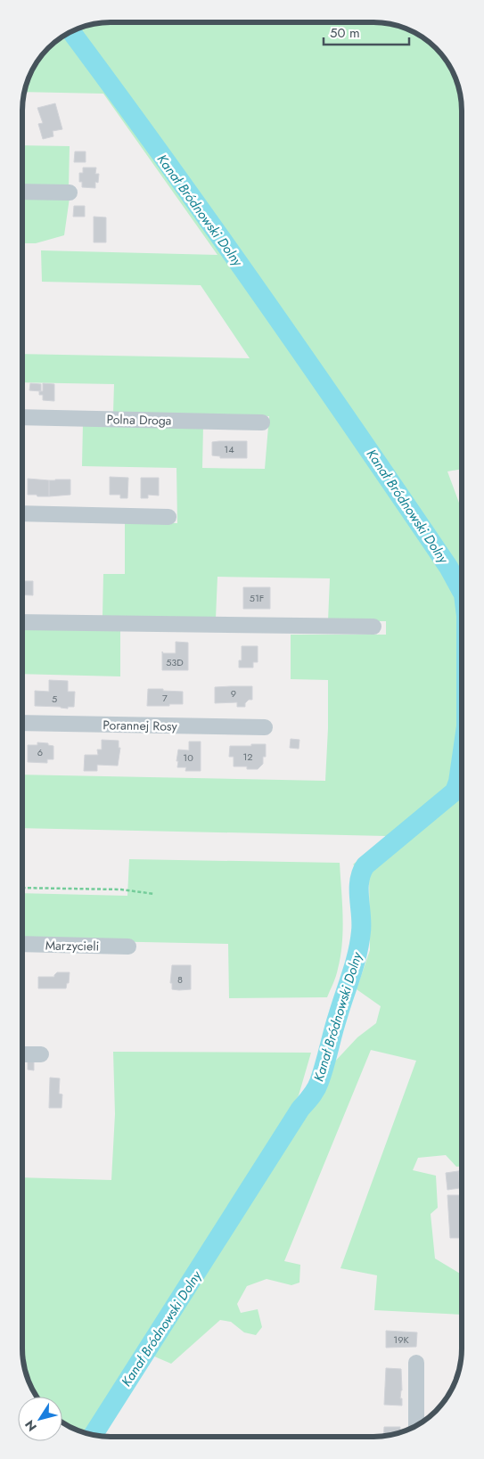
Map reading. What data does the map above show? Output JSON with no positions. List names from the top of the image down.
{
  "streets": {
    "street": ["Polna Droga", "Porannej Rosy", "Marzycieli"]
  },
  "water": ["Kanał Bródnowski Dolny"],
  "house_numbers": [
    "14",
    "51F",
    "53D",
    "9",
    "7",
    "5",
    "6",
    "12",
    "10",
    "8",
    "19K"
  ],
  "scale_bar": "50 m",
  "north": "bottom left"
}
